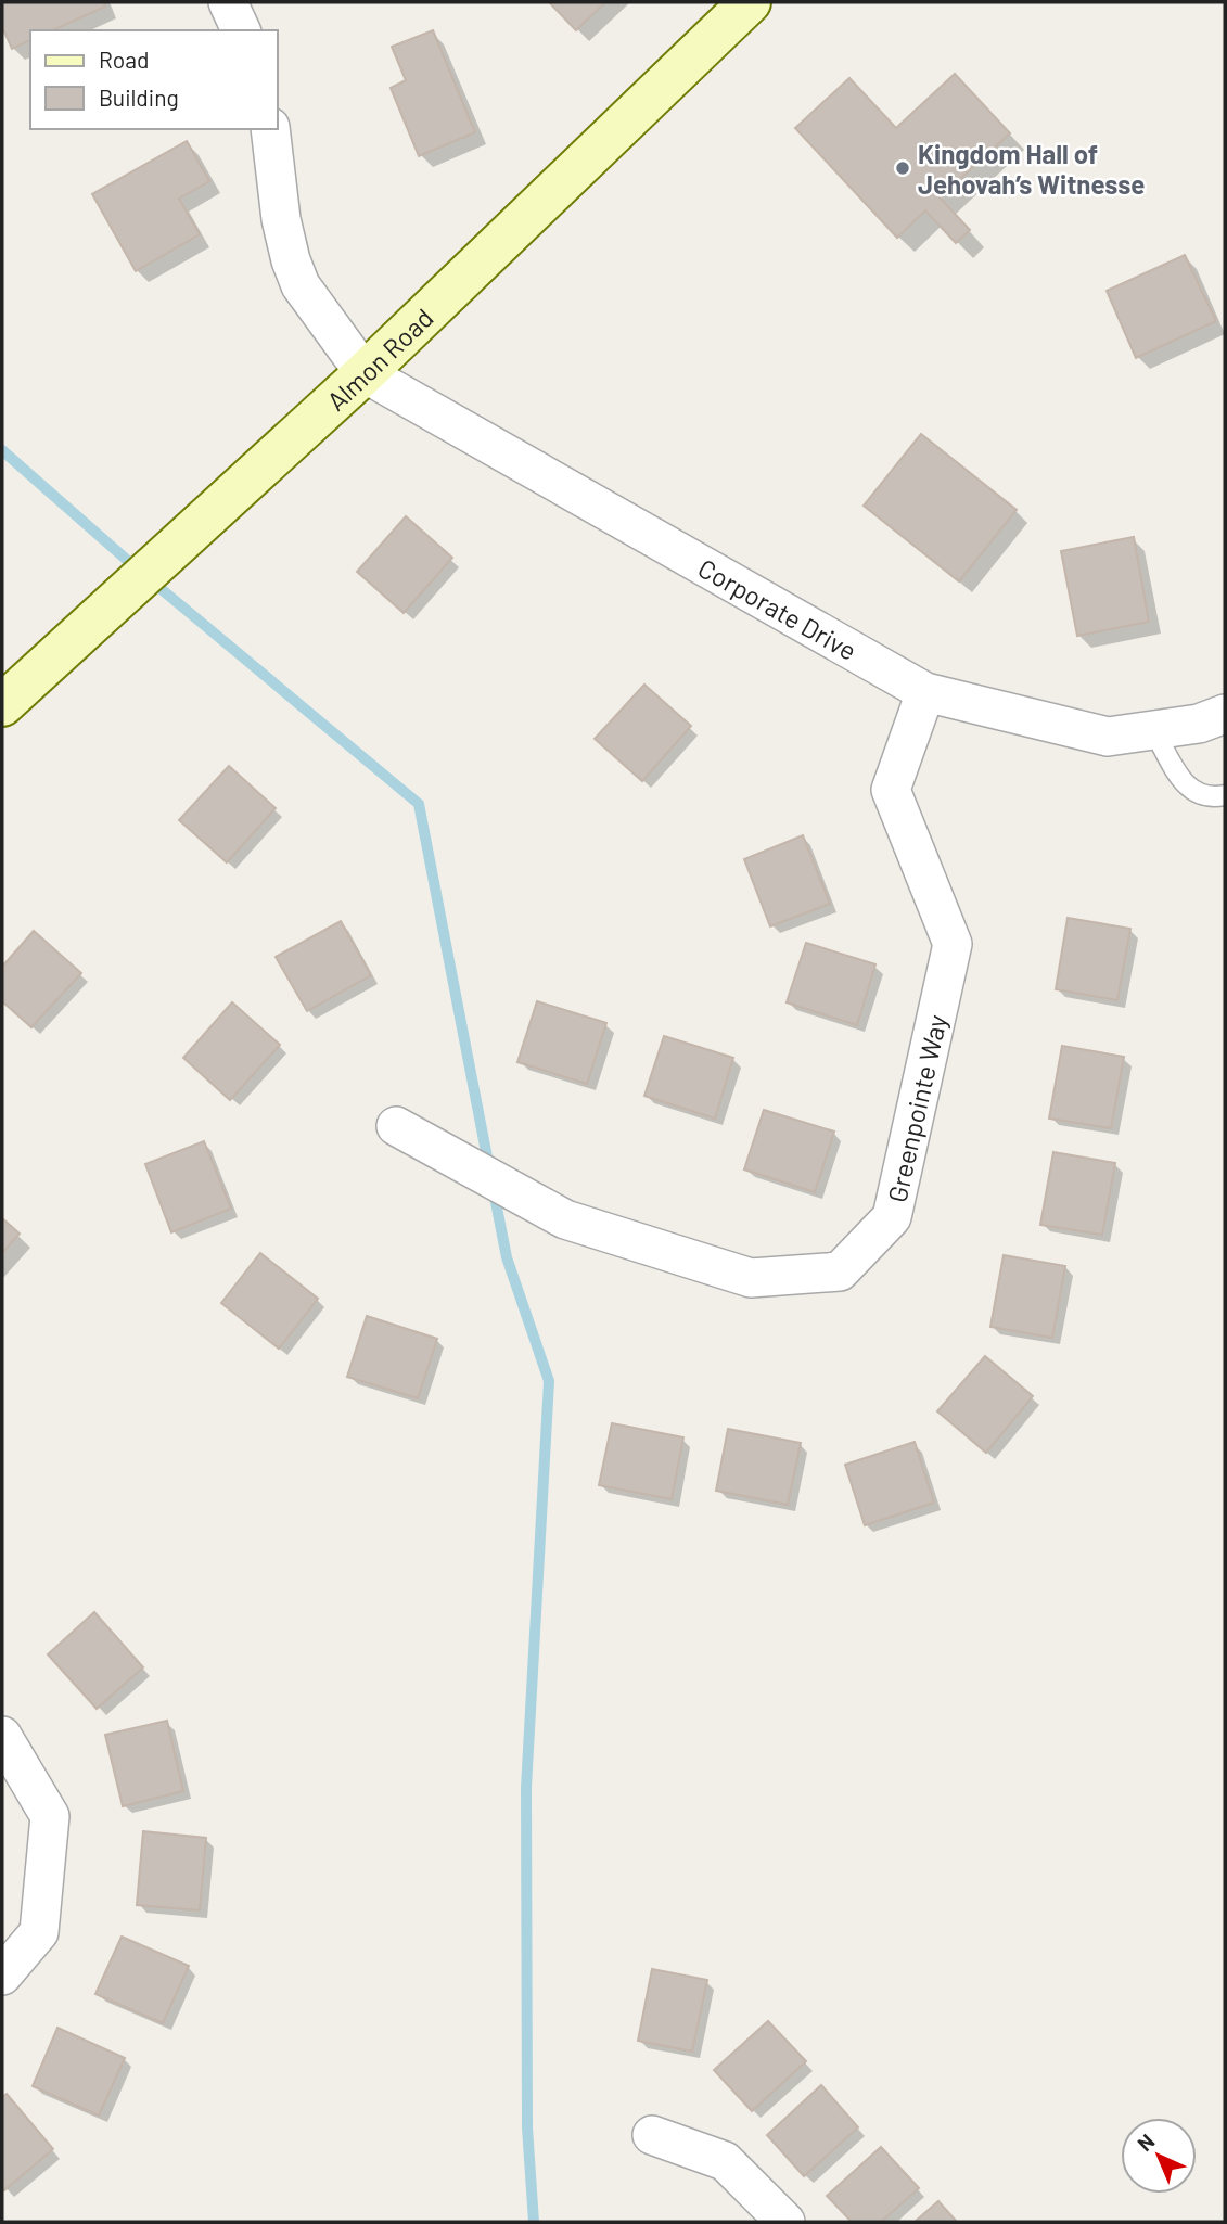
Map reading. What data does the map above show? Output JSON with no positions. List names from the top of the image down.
{
  "streets": {
    "street": ["Almon Road", "Corporate Drive", "Greenpointe Way"]
  },
  "crossings": [
    ["Almon Road", "Corporate Drive"],
    ["Corporate Drive", "Greenpointe Way"]
  ],
  "places": ["Kingdom Hall of Jehovah’s Witnesse"],
  "legend": ["Road", "Building"],
  "north": "top left"
}
